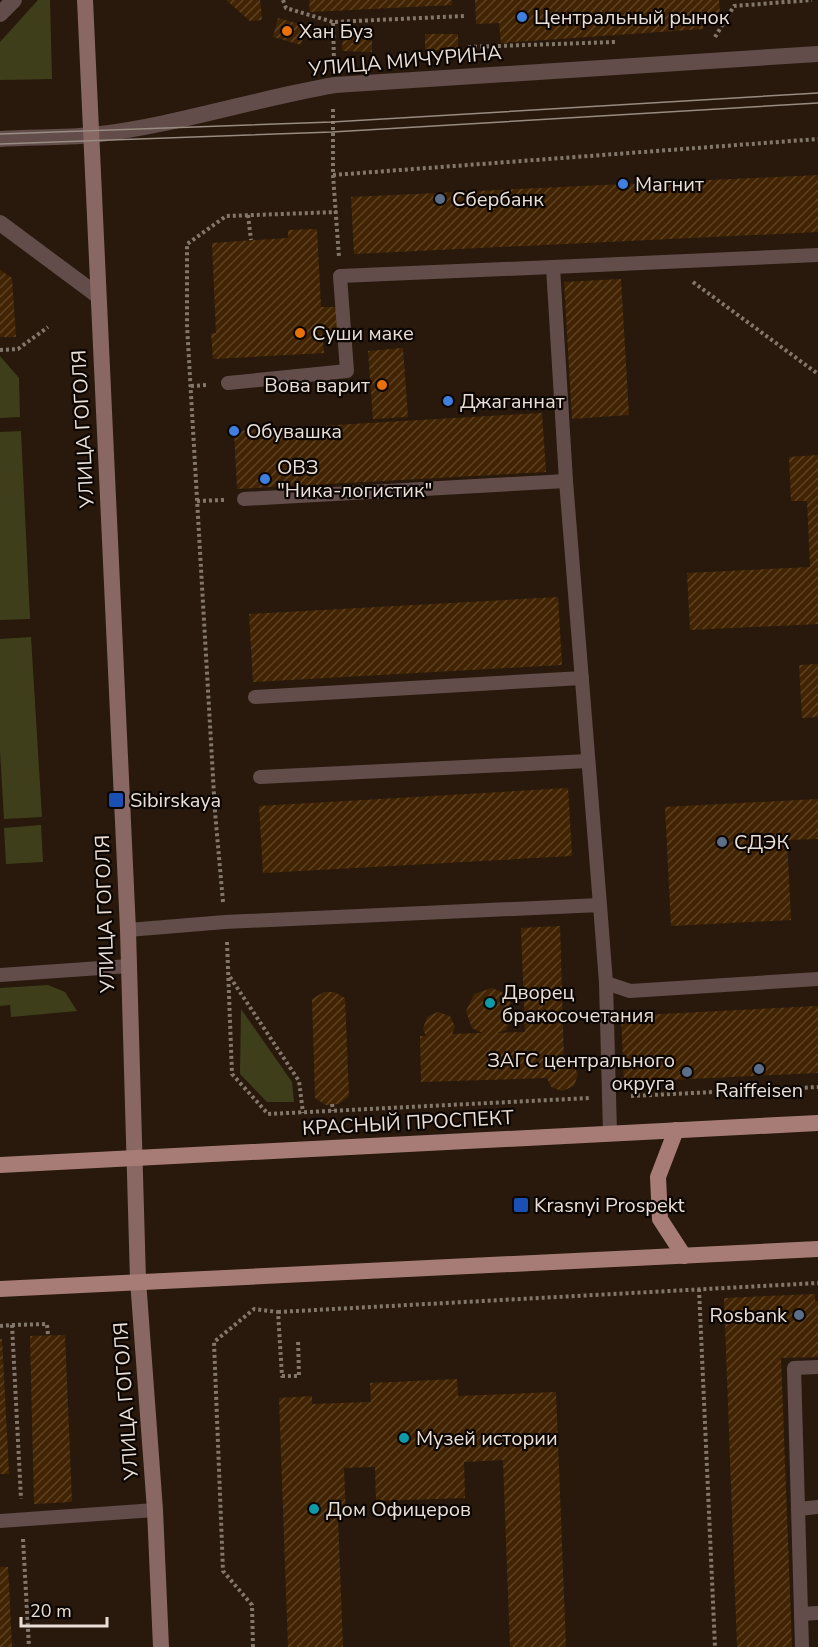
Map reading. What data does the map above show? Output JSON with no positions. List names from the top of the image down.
{
  "streets": {
    "main road": ["УЛИЦА ГОГОЛЯ", "КРАСНЫЙ ПРОСПЕКТ"],
    "street": ["УЛИЦА МИЧУРИНА"]
  },
  "crossings": [
    ["УЛИЦА МИЧУРИНА", "УЛИЦА ГОГОЛЯ"],
    ["УЛИЦА ГОГОЛЯ", "КРАСНЫЙ ПРОСПЕКТ"]
  ],
  "places": {
    "other": [
      "Центральный рынок",
      "Хан Буз",
      "Магнит",
      "Сбербанк",
      "Суши маке",
      "Вова варит",
      "Джаганнат",
      "Обувашка",
      "ОВЗ \"Ника-логистик\"",
      "СДЭК",
      "Дворец бракосочетания",
      "Raiffeisen",
      "ЗАГС центрального округа",
      "Rosbank",
      "Музей истории",
      "Дом Офицеров"
    ],
    "transit": ["Sibirskaya", "Krasnyi Prospekt"]
  },
  "scale_bar": "20 m"
}
